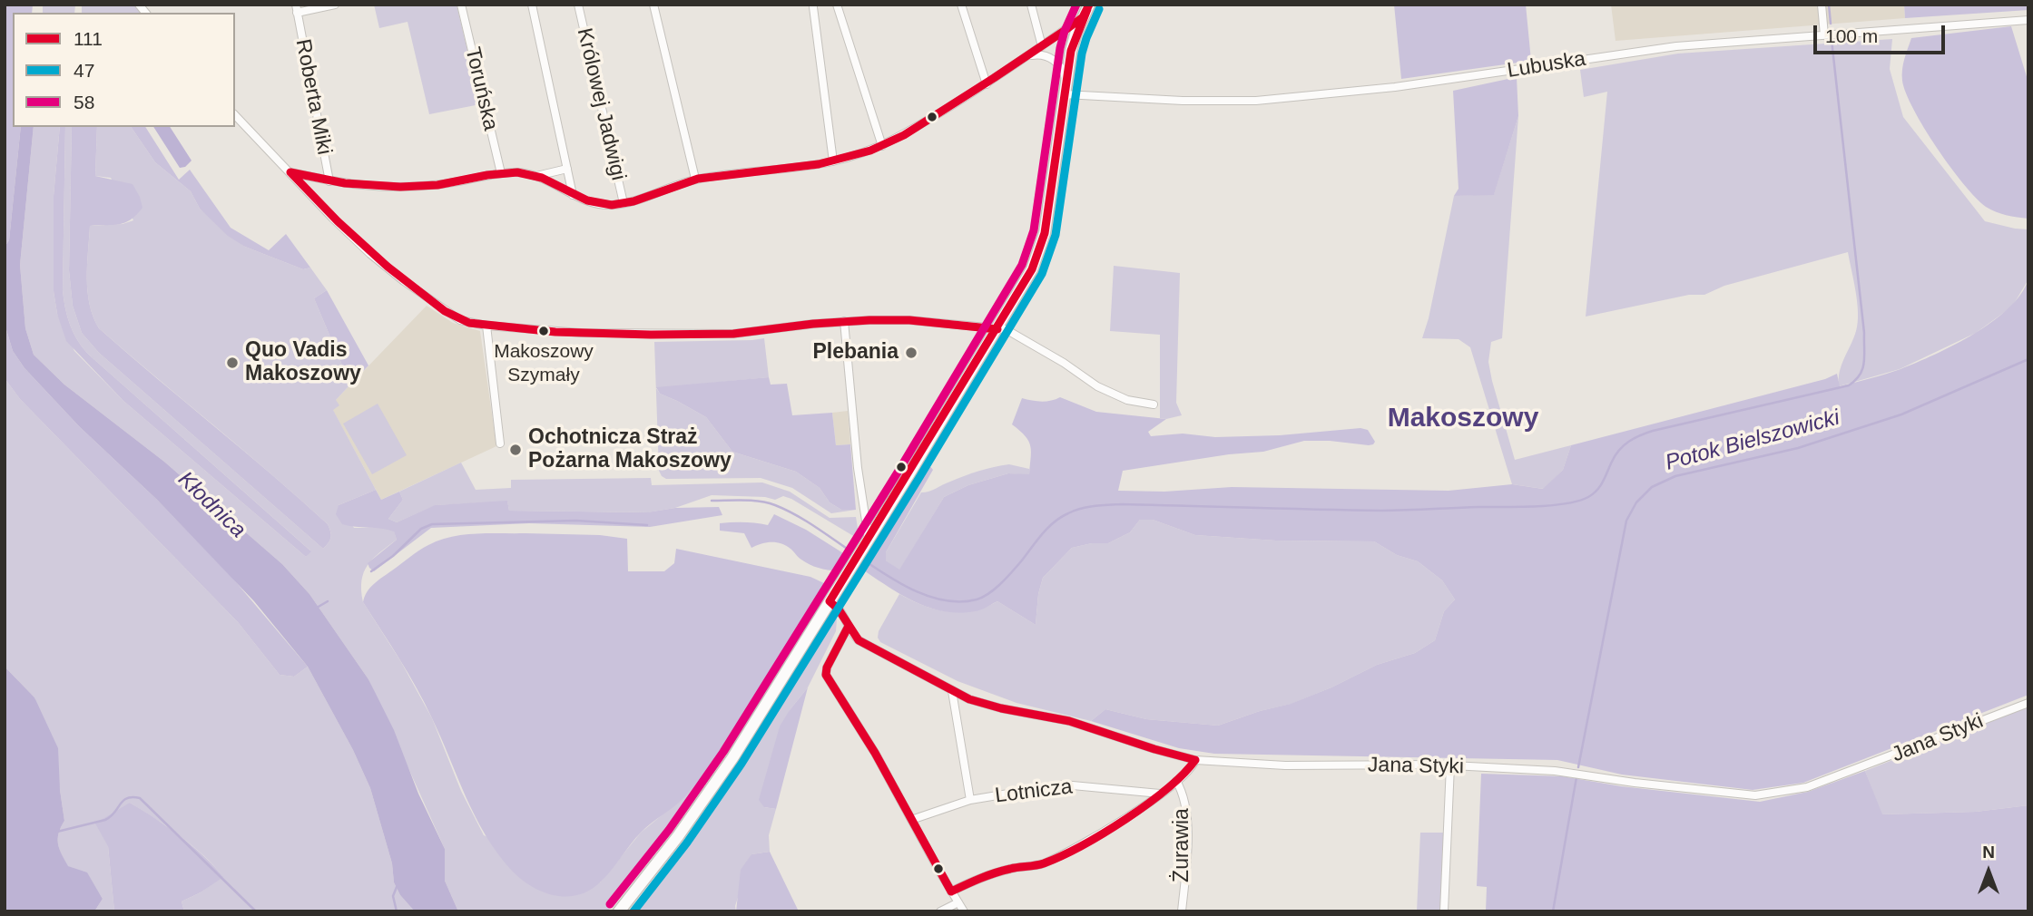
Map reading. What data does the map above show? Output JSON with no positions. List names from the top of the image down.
{
  "streets": {
    "street": [
      "Lubuska",
      "Toruńska",
      "Roberta Miki",
      "Królowej Jadwigi",
      "Jana Styki",
      "Lotnicza",
      "Żurawia"
    ]
  },
  "districts": ["Makoszowy"],
  "water": ["Potok Bielszowicki", "Kłodnica"],
  "places": [
    "Makoszowy Szymały",
    "Plebania",
    "Quo Vadis Makoszowy",
    "Ochotnicza Straż Pożarna Makoszowy"
  ],
  "lines": ["transit line 111", "transit line 58", "transit line 47"],
  "legend": ["111", "47", "58"],
  "scale_bar": "100 m",
  "north": "top"
}
